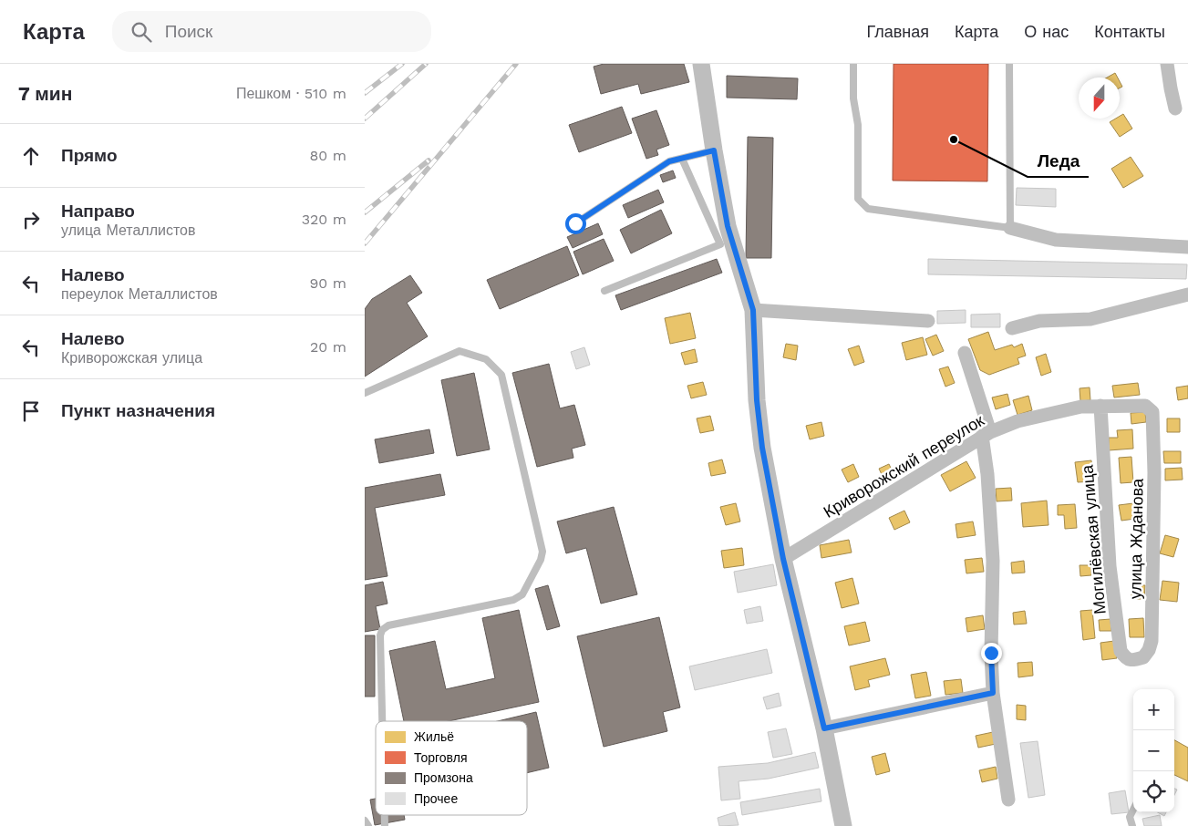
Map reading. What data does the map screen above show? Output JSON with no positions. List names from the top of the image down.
{
  "streets": {
    "street": ["Криворожский переулок", "улица Жданова", "Могилёвская улица"]
  },
  "crossings": [
    ["Криворожский переулок", "улица Жданова"],
    ["Криворожский переулок", "Могилёвская улица"],
    ["улица Жданова", "Могилёвская улица"]
  ],
  "places": ["Леда"],
  "legend": [
    "Жильё",
    "Торговля",
    "Промзона",
    "Прочее"
  ],
  "north": "bottom",
  "page": {
    "header": "Карта",
    "search": "Поиск",
    "nav": [
      "Главная",
      "Карта",
      "О нас",
      "Контакты"
    ],
    "heading": ["7 мин", "Пешком · 510 m"],
    "list": [
      ["Прямо", "80 m"],
      ["Направо", "улица Металлистов", "320 m"],
      ["Налево", "переулок Металлистов", "90 m"],
      ["Налево", "Криворожская улица", "20 m"],
      "Пункт назначения"
    ],
    "map_buttons": ["+", "−"]
  }
}
